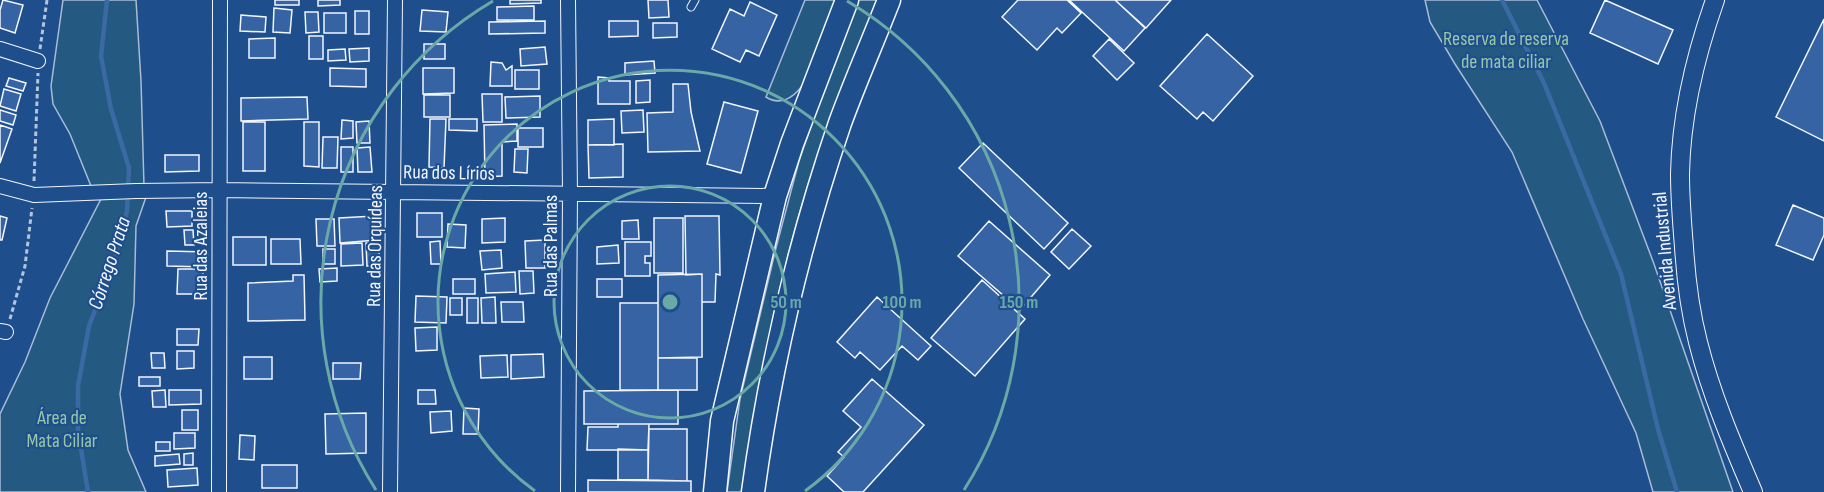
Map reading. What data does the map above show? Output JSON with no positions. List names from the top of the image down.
{
  "streets": {
    "street": [
      "Rua dos Lírios",
      "Rua das Azaleias",
      "Rua das Orquídeas",
      "Rua das Palmas",
      "Avenida Industrial"
    ]
  },
  "crossings": [
    ["Rua dos Lírios", "Rua das Azaleias"],
    ["Rua dos Lírios", "Rua das Orquídeas"],
    ["Rua dos Lírios", "Rua das Palmas"]
  ],
  "water": ["Córrego Prata"],
  "parks": ["Reserva de reserva de mata ciliar", "Área de Mata Ciliar"],
  "rings": ["50 m", "100 m", "150 m"]
}
